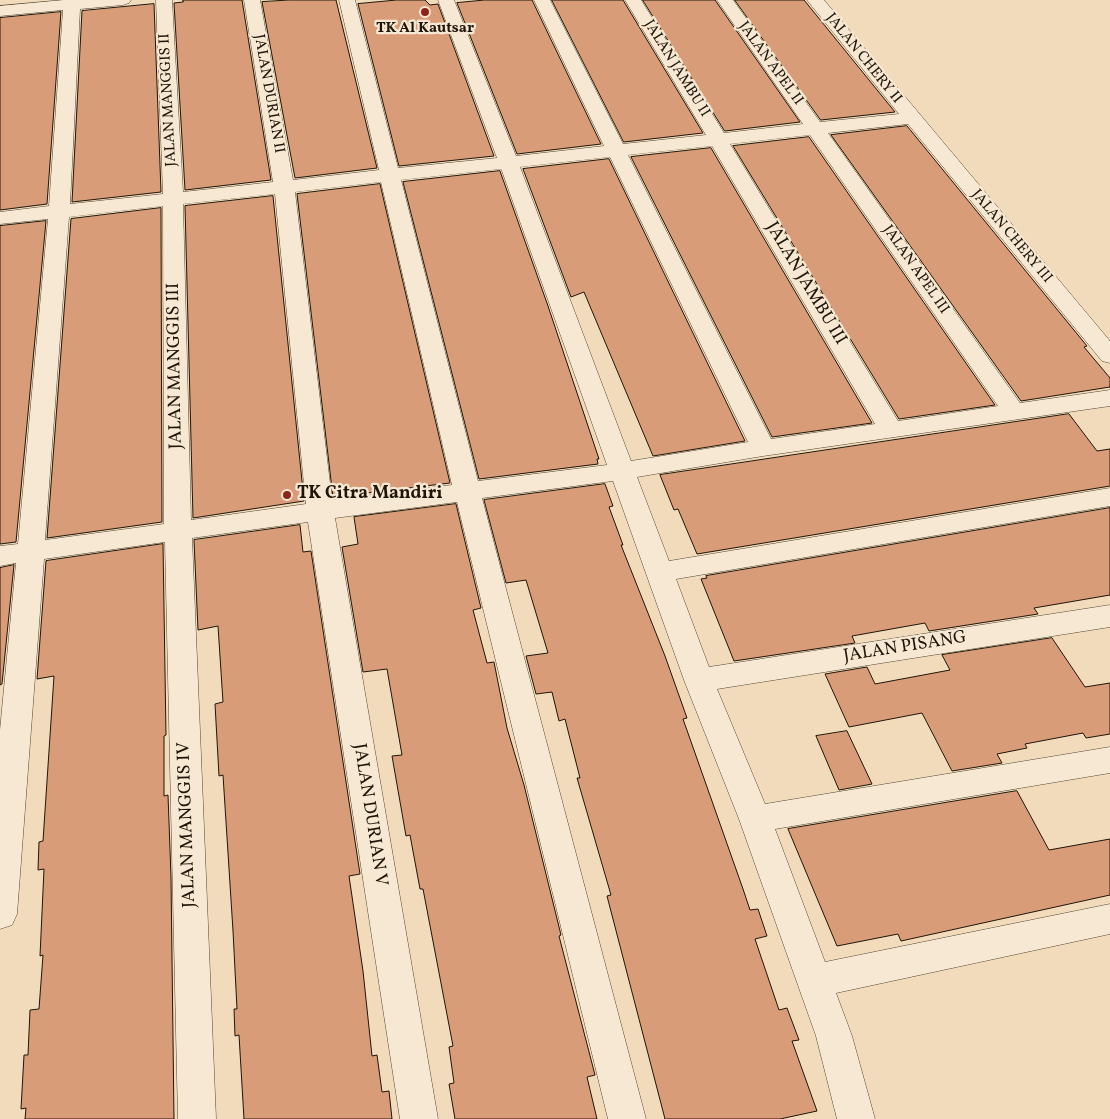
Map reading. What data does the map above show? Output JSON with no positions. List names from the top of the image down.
{
  "streets": {
    "street": [
      "JALAN CHERY II",
      "JALAN APEL II",
      "JALAN JAMBU II",
      "JALAN DURIAN II",
      "JALAN MANGGIS II",
      "JALAN CHERY III",
      "JALAN APEL III",
      "JALAN JAMBU III",
      "JALAN MANGGIS III",
      "JALAN PISANG",
      "JALAN DURIAN V",
      "JALAN MANGGIS IV"
    ]
  },
  "crossings": [
    ["JALAN CHERY II", "JALAN CHERY III"],
    ["JALAN APEL II", "JALAN APEL III"],
    ["JALAN JAMBU II", "JALAN JAMBU III"],
    ["JALAN DURIAN II", "JALAN DURIAN V"],
    ["JALAN MANGGIS II", "JALAN MANGGIS III"],
    ["JALAN MANGGIS III", "JALAN MANGGIS IV"]
  ],
  "places": ["TK Al Kautsar", "TK Citra Mandiri"]
}
